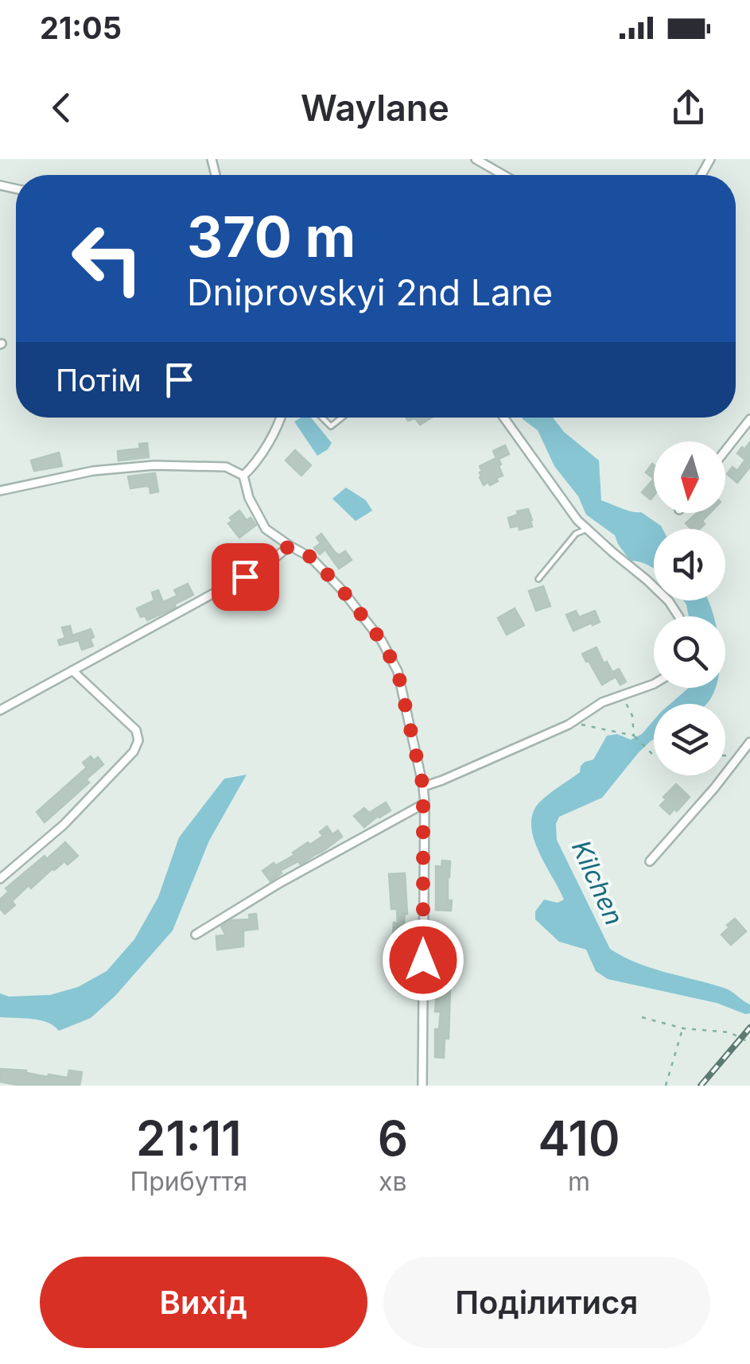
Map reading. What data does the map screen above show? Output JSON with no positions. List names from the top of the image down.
{
  "water": ["Kilchen"],
  "north": "bottom",
  "page": {
    "status": "21:05",
    "header": "Waylane",
    "turn": ["370 m", "Dniprovskyi 2nd Lane"],
    "then": "Потім",
    "eta": [
      "21:11",
      "Прибуття",
      "6",
      "хв",
      "410",
      "m"
    ],
    "buttons": ["Вихід", "Поділитися"]
  }
}
